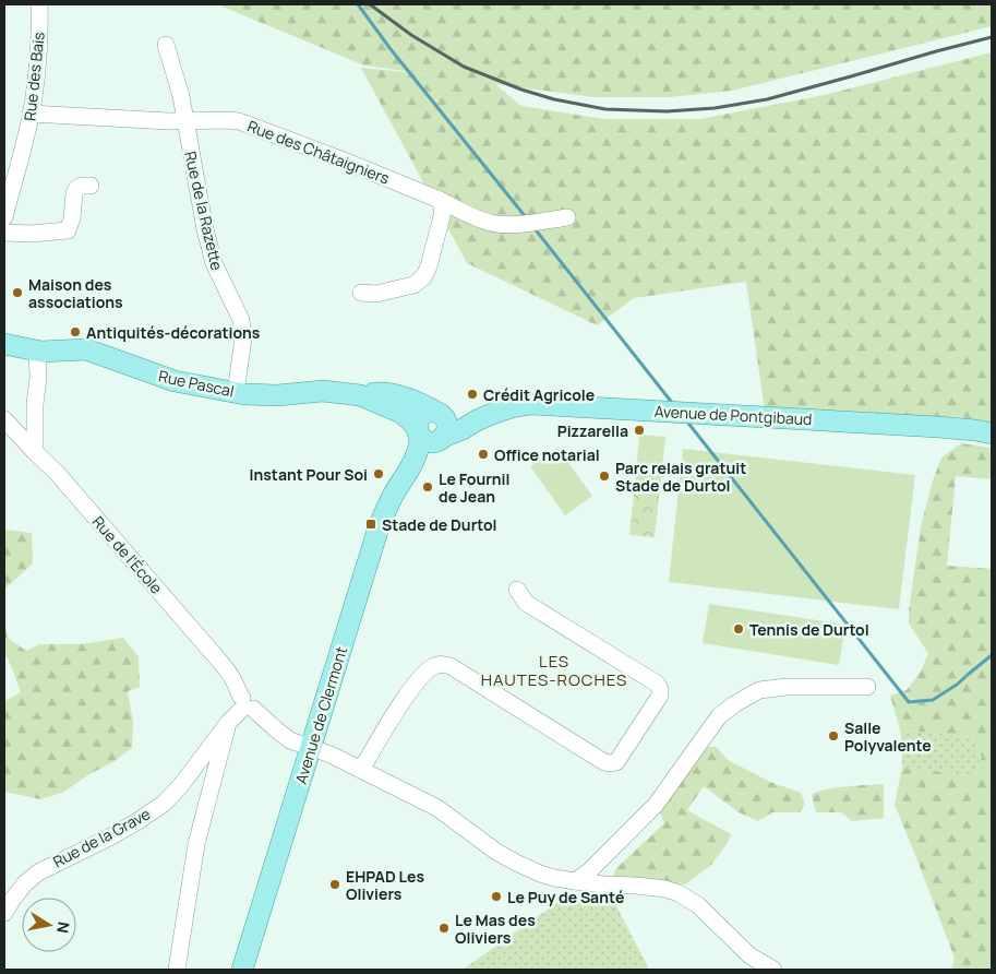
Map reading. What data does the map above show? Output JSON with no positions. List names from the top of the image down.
{
  "streets": {
    "main road": ["Rue Pascal", "Avenue de Pontgibaud", "Avenue de Clermont"],
    "street": [
      "Rue des Bais",
      "Rue des Châtaigniers",
      "Rue de la Razette",
      "Rue de l'École",
      "Rue de la Grave"
    ]
  },
  "crossings": [
    ["Rue des Bais", "Rue des Châtaigniers"],
    ["Rue des Châtaigniers", "Rue de la Razette"],
    ["Rue de la Razette", "Rue Pascal"],
    ["Rue Pascal", "Avenue de Pontgibaud"],
    ["Rue Pascal", "Avenue de Clermont"],
    ["Avenue de Pontgibaud", "Avenue de Clermont"],
    ["Rue de l'École", "Avenue de Clermont"],
    ["Rue de l'École", "Rue de la Grave"]
  ],
  "districts": ["LES HAUTES-ROCHES"],
  "places": {
    "other": [
      "Maison des associations",
      "Antiquités-décorations",
      "Crédit Agricole",
      "Pizzarella",
      "Office notarial",
      "Instant Pour Soi",
      "Parc relais gratuit Stade de Durtol",
      "Le Fournil de Jean",
      "Tennis de Durtol",
      "Salle Polyvalente",
      "EHPAD Les Oliviers",
      "Le Puy de Santé",
      "Le Mas des Oliviers"
    ],
    "transit": ["Stade de Durtol"]
  },
  "north": "right"
}
